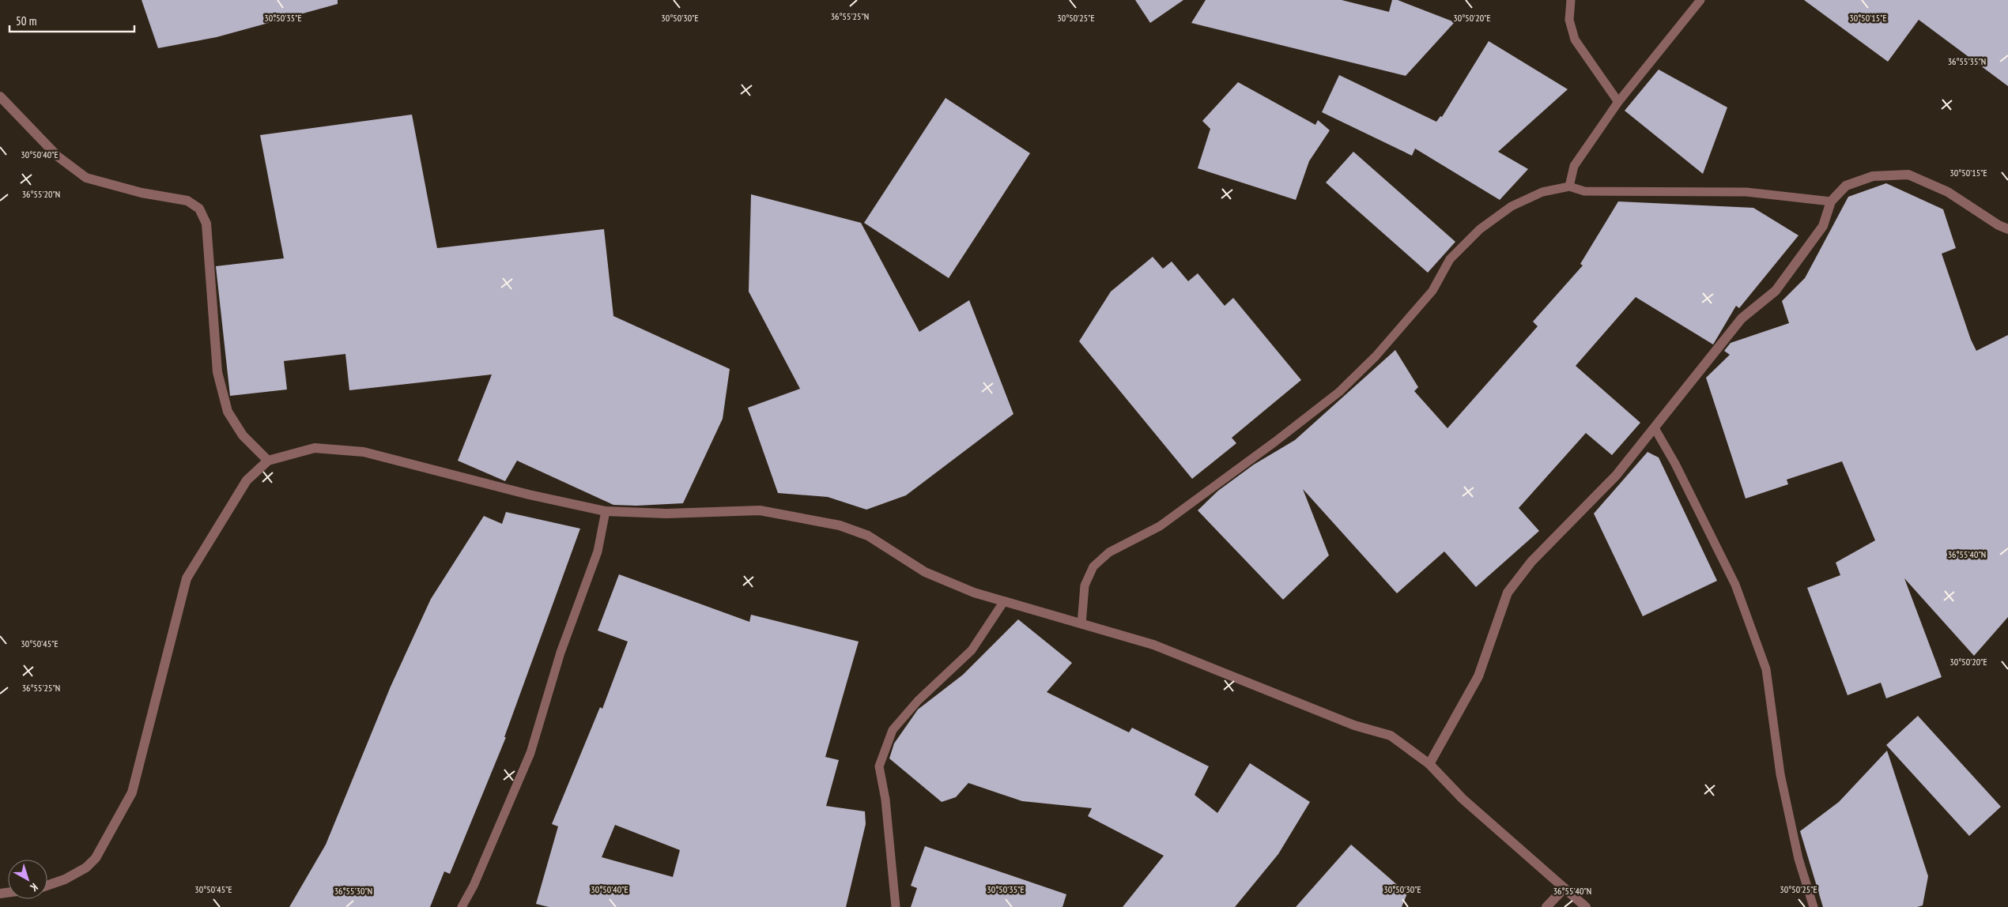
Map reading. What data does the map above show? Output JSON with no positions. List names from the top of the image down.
{
  "scale_bar": "50 m",
  "north": "bottom right",
  "coordinates": [
    "36°55'25\"N",
    "30°50'25\"E",
    "30°50'20\"E",
    "30°50'15\"E",
    "30°50'35\"E",
    "30°50'30\"E",
    "36°55'35\"N",
    "30°50'40\"E",
    "36°55'20\"N",
    "36°55'40\"N",
    "30°50'45\"E",
    "36°55'30\"N"
  ]
}
